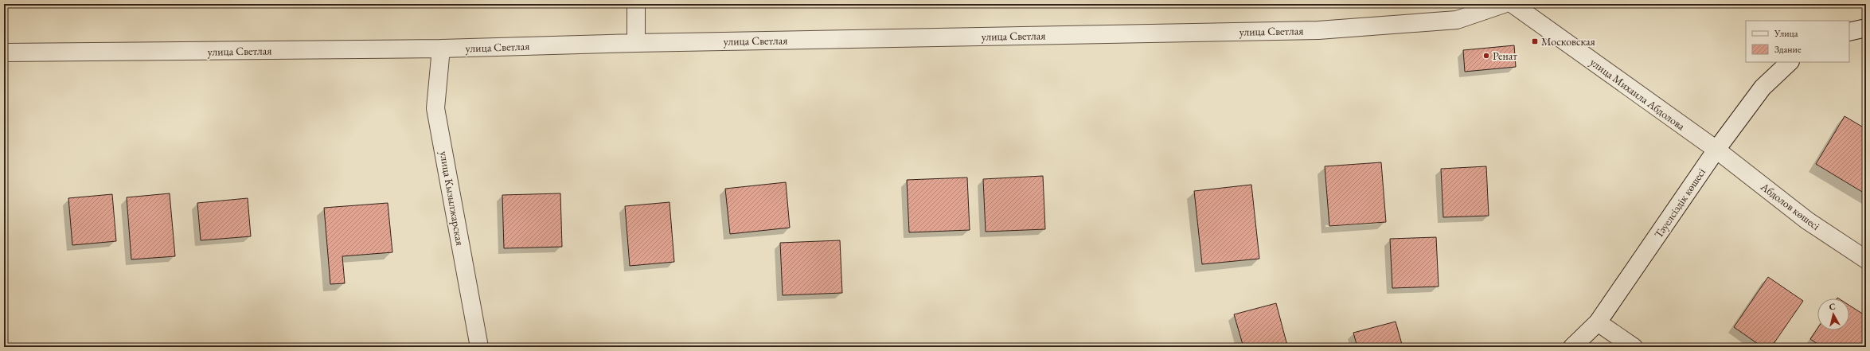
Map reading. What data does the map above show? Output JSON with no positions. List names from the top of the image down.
{
  "streets": {
    "street": [
      "улица Светлая",
      "улица Михаила Абдолова",
      "улица Кызылжарская",
      "Тәуелсіздік көшесі",
      "Абдолов көшесі"
    ]
  },
  "crossings": [
    ["улица Светлая", "улица Кызылжарская"],
    ["улица Михаила Абдолова", "Тәуелсіздік көшесі"],
    ["улица Михаила Абдолова", "Абдолов көшесі"],
    ["Тәуелсіздік көшесі", "Абдолов көшесі"]
  ],
  "places": {
    "transit": ["Московская"],
    "other": ["Ренат"]
  },
  "legend": ["Улица", "Здание"],
  "north": "top"
}
